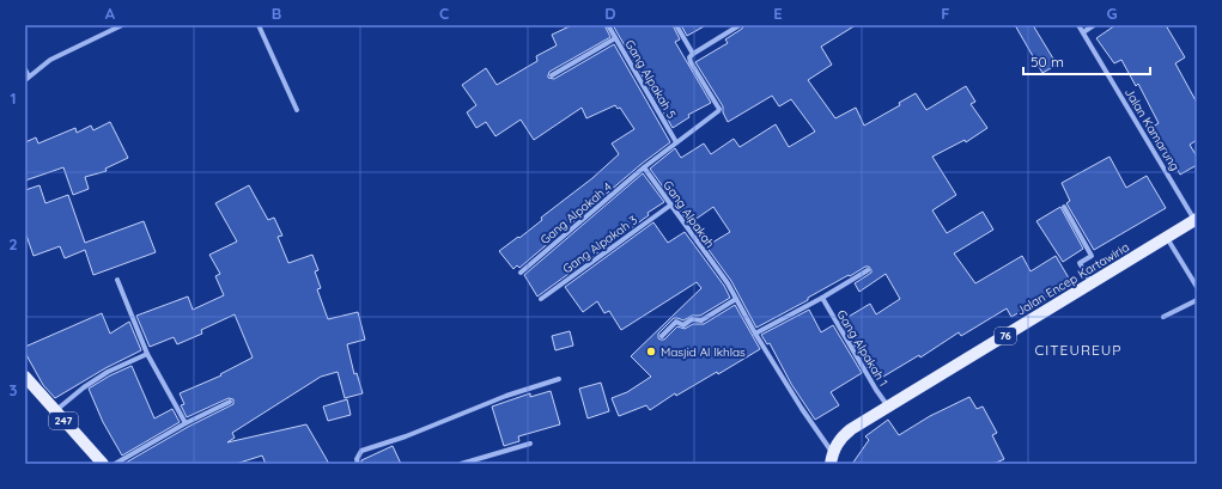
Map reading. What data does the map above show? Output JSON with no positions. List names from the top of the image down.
{
  "streets": {
    "main road": ["Jalan Encep Kartawiria", "76", "247"],
    "street": [
      "Gang Alpakah 5",
      "Jalan Kamarung",
      "Gang Alpakah 4",
      "Gang Alpakah",
      "Gang Alpakah 3",
      "Gang Alpakah 1"
    ]
  },
  "crossings": [
    ["Jalan Kamarung", "Jalan Encep Kartawiria"],
    ["Gang Alpakah 4", "Gang Alpakah"],
    ["Gang Alpakah", "Gang Alpakah 3"],
    ["Gang Alpakah", "Jalan Encep Kartawiria"],
    ["Jalan Encep Kartawiria", "Gang Alpakah 1"]
  ],
  "districts": ["CITEUREUP"],
  "places": ["Masjid Al Ikhlas"],
  "scale_bar": "50 m",
  "grid": {
    "columns": [
      "A",
      "B",
      "C",
      "D",
      "E",
      "F",
      "G"
    ],
    "rows": ["1", "2", "3"]
  }
}
